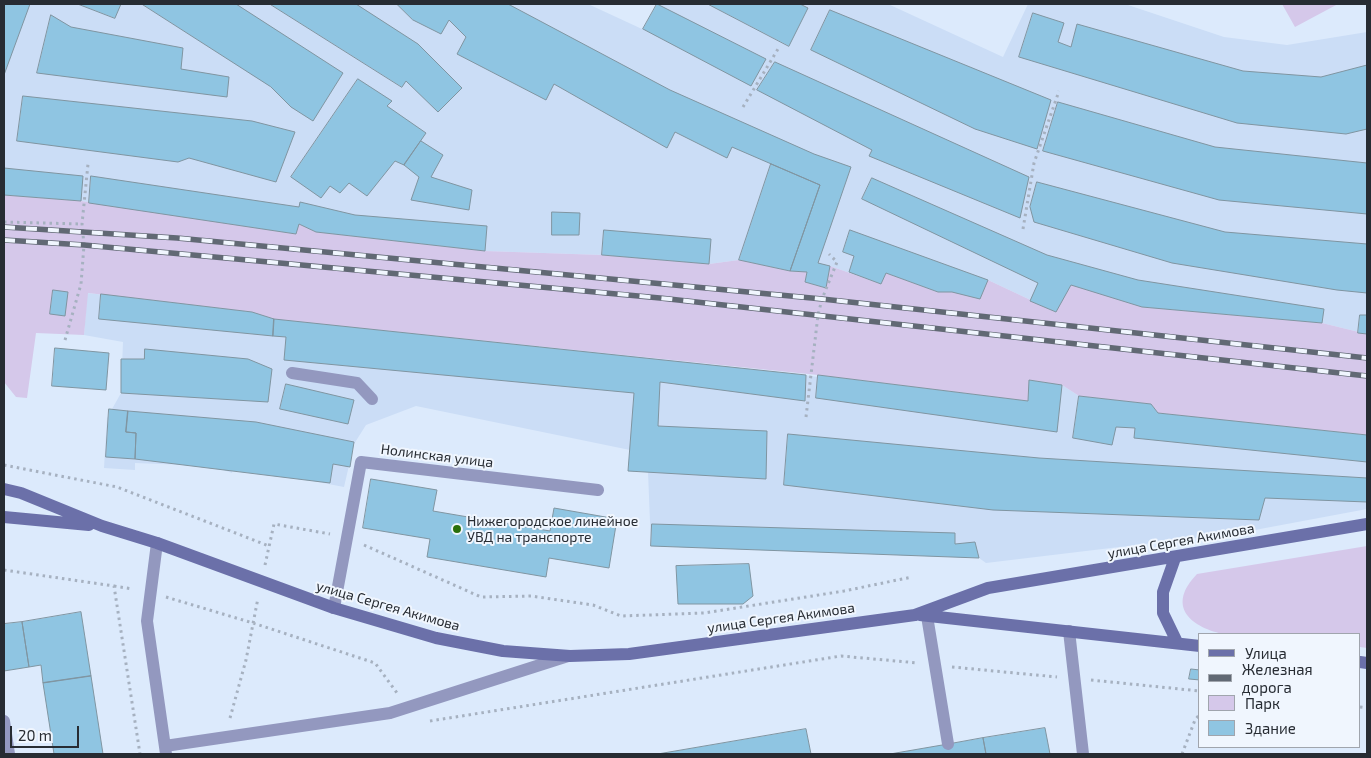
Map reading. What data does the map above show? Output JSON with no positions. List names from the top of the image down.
{
  "streets": {
    "main road": ["улица Сергея Акимова"],
    "street": ["Нолинская улица"]
  },
  "crossings": [
    ["Нолинская улица", "улица Сергея Акимова"]
  ],
  "places": ["Нижегородское линейное УВД на транспорте"],
  "legend": [
    "Улица",
    "Железная дорога",
    "Парк",
    "Здание"
  ],
  "scale_bar": "20 m"
}
